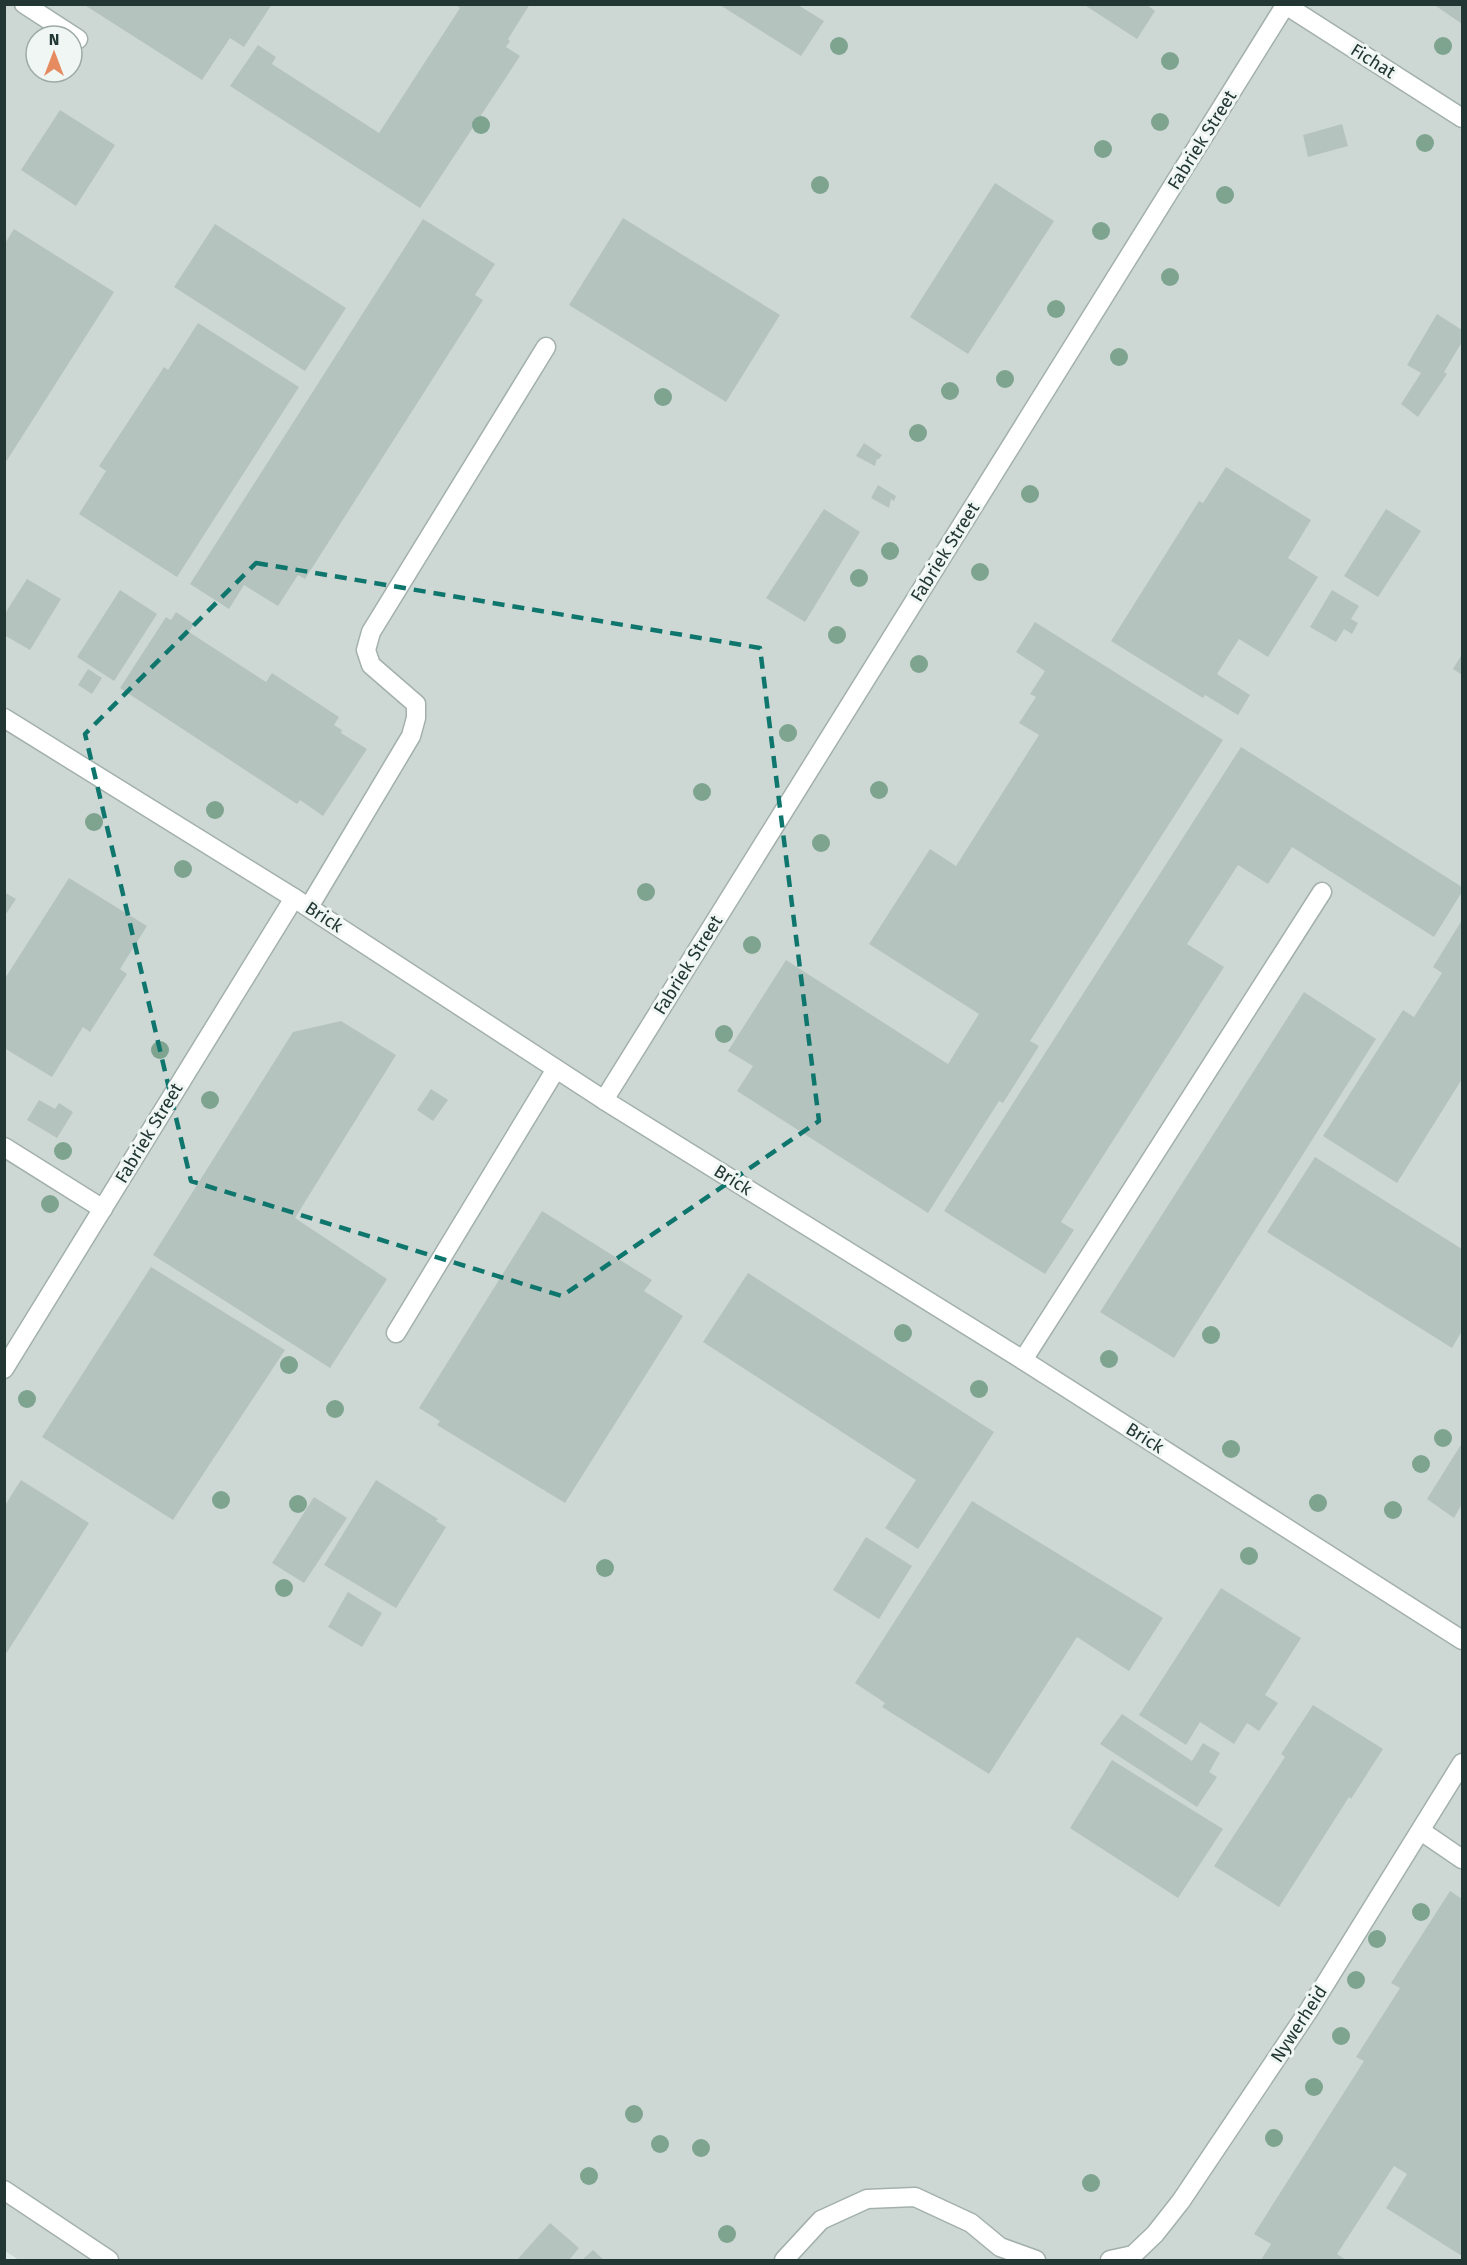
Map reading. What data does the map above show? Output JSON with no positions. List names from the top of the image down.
{
  "streets": {
    "street": [
      "Fichat",
      "Fabriek Street",
      "Brick",
      "Nywerheid"
    ]
  },
  "crossings": [
    ["Fichat", "Fabriek Street"],
    ["Fabriek Street", "Brick"]
  ],
  "north": "top"
}
